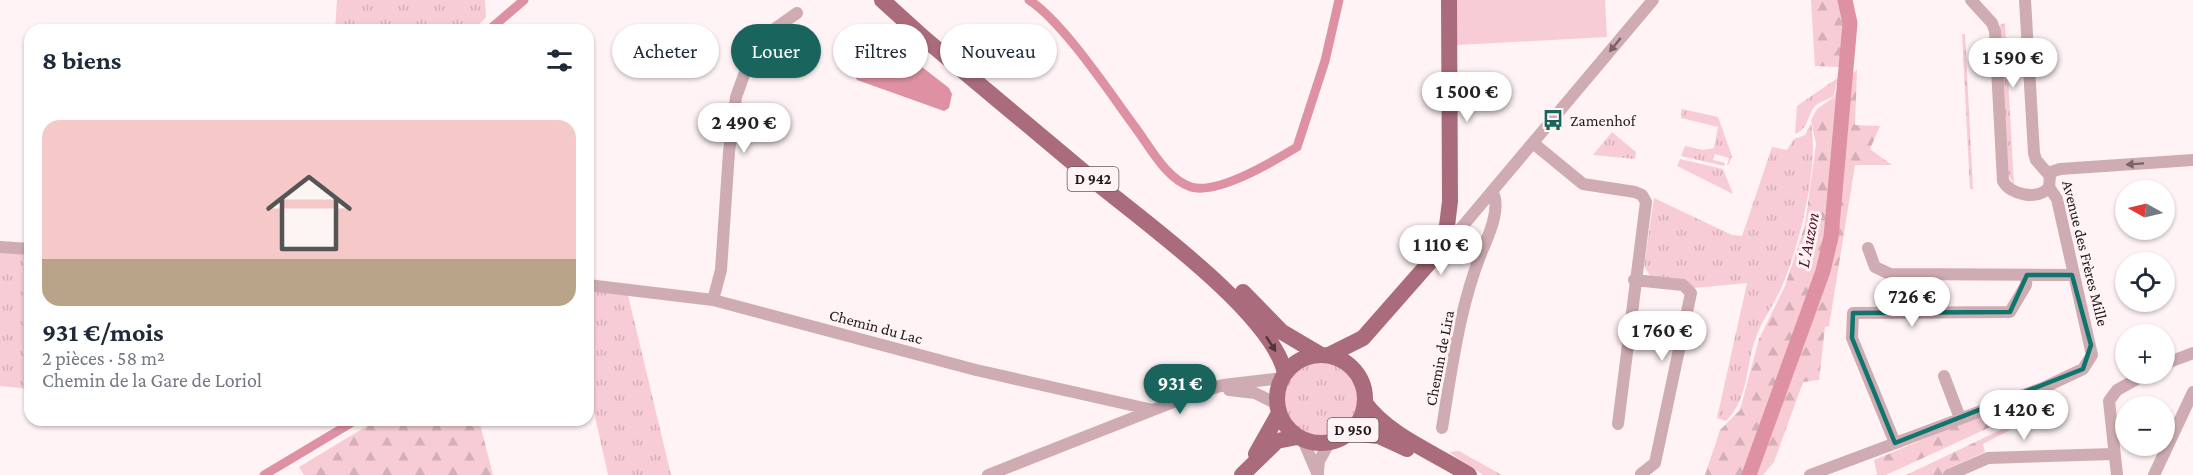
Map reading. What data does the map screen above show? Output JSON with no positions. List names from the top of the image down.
{
  "streets": {
    "main road": ["D 942", "D 950"],
    "street": ["Avenue des Frères Mille", "Chemin du Lac", "Chemin de Lira"]
  },
  "crossings": [
    ["D 942", "D 950"]
  ],
  "water": ["L'Auzon"],
  "places": {
    "bus stop": ["Zamenhof"]
  },
  "north": "left",
  "page": {
    "chip": [
      "Acheter",
      "Louer",
      "Filtres",
      "Nouveau"
    ],
    "heading": "8 biens",
    "price": [
      "1 590 €",
      "1 500 €",
      "2 490 €",
      "1 110 €",
      "726 €",
      "1 760 €",
      "931 €",
      "1 420 €"
    ],
    "list": [
      {
        "name": "931 €/mois",
        "note": "2 pièces · 58 m² · Chemin de la Gare de Loriol"
      }
    ],
    "map_buttons": ["+", "−"]
  }
}
